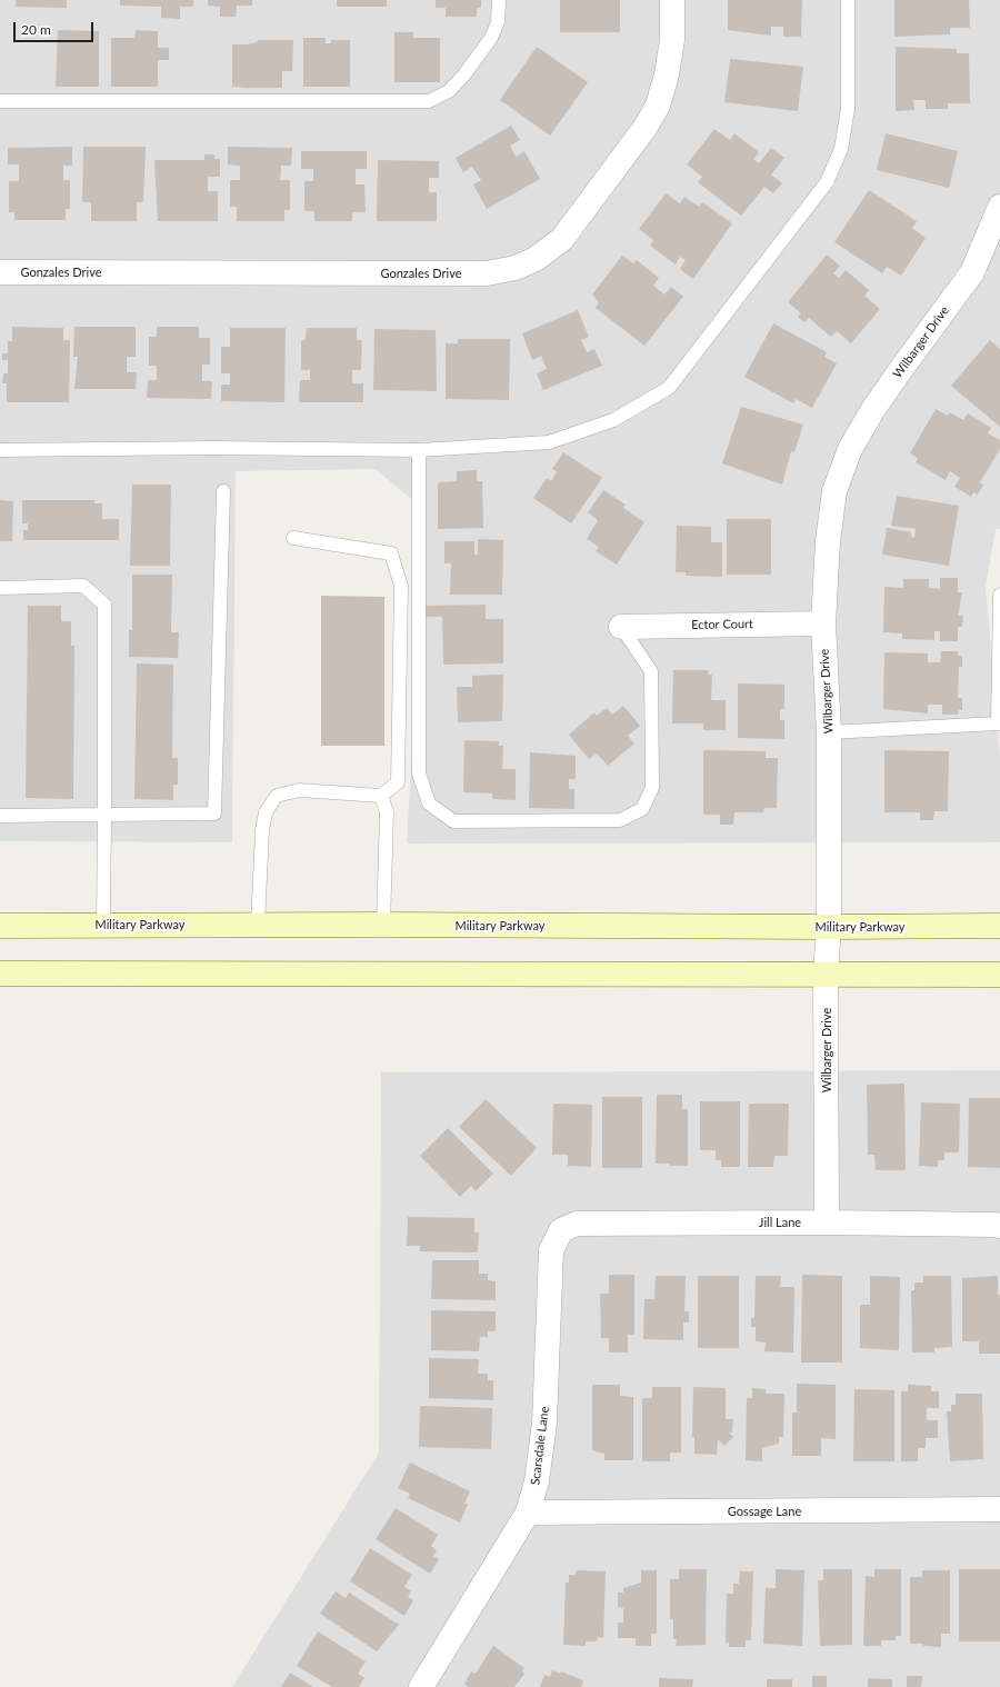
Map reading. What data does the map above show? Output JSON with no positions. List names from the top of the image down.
{
  "streets": {
    "main road": ["Military Parkway"],
    "street": [
      "Gonzales Drive",
      "Wilbarger Drive",
      "Ector Court",
      "Jill Lane",
      "Scarsdale Lane",
      "Gossage Lane"
    ]
  },
  "crossings": [
    ["Wilbarger Drive", "Ector Court"],
    ["Wilbarger Drive", "Military Parkway"],
    ["Wilbarger Drive", "Jill Lane"],
    ["Jill Lane", "Scarsdale Lane"],
    ["Scarsdale Lane", "Gossage Lane"]
  ],
  "scale_bar": "20 m"
}
